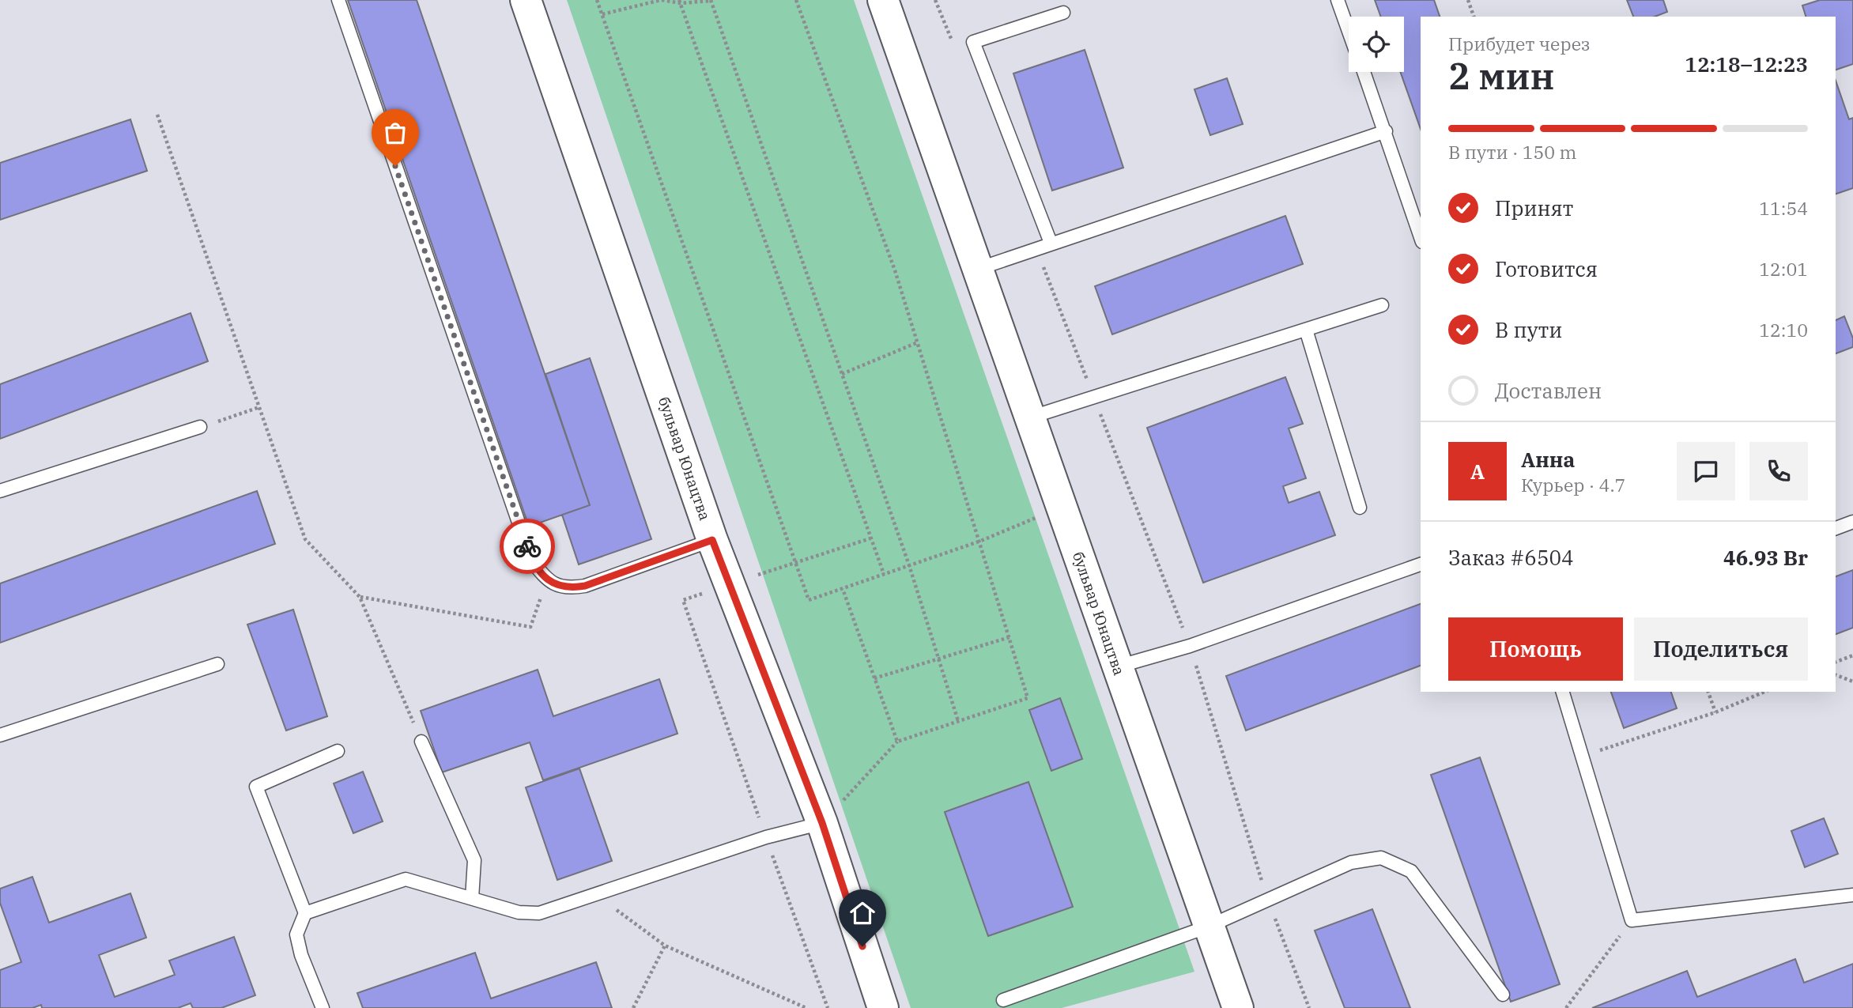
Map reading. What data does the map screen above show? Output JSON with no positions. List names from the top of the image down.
{
  "streets": {
    "street": ["бульвар Юнацтва"]
  },
  "page": {
    "heading": ["2 мин", "Прибудет через", "12:18–12:23"],
    "panel": [
      "Анна",
      "Курьер · 4.7",
      "Заказ #6504",
      "46.93 Br"
    ],
    "bar": "В пути · 150 m",
    "list": [
      ["Принят", "11:54"],
      ["Готовится", "12:01"],
      ["В пути", "12:10"],
      "Доставлен"
    ],
    "round": "А",
    "buttons": ["Помощь", "Поделиться"]
  }
}
